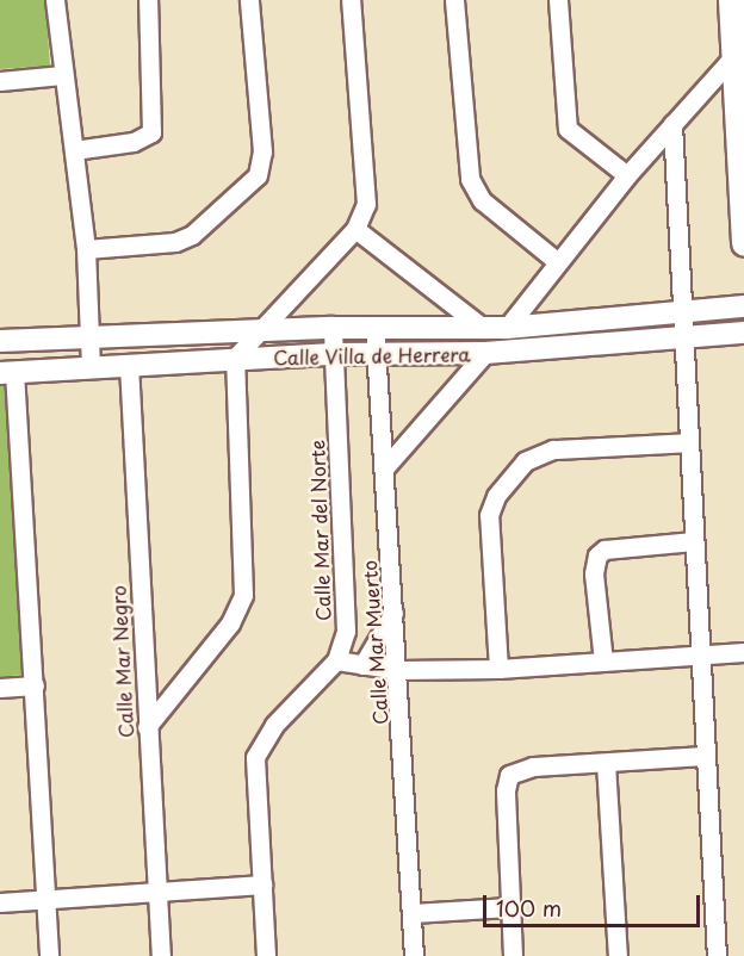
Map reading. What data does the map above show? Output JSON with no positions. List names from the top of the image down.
{
  "streets": {
    "street": [
      "Calle Villa de Herrera",
      "Calle Mar del Norte",
      "Calle Mar Muerto",
      "Calle Mar Negro"
    ]
  },
  "crossings": [
    ["Calle Villa de Herrera", "Calle Mar del Norte"],
    ["Calle Villa de Herrera", "Calle Mar Muerto"],
    ["Calle Villa de Herrera", "Calle Mar Negro"]
  ],
  "scale_bar": "100 m"
}
